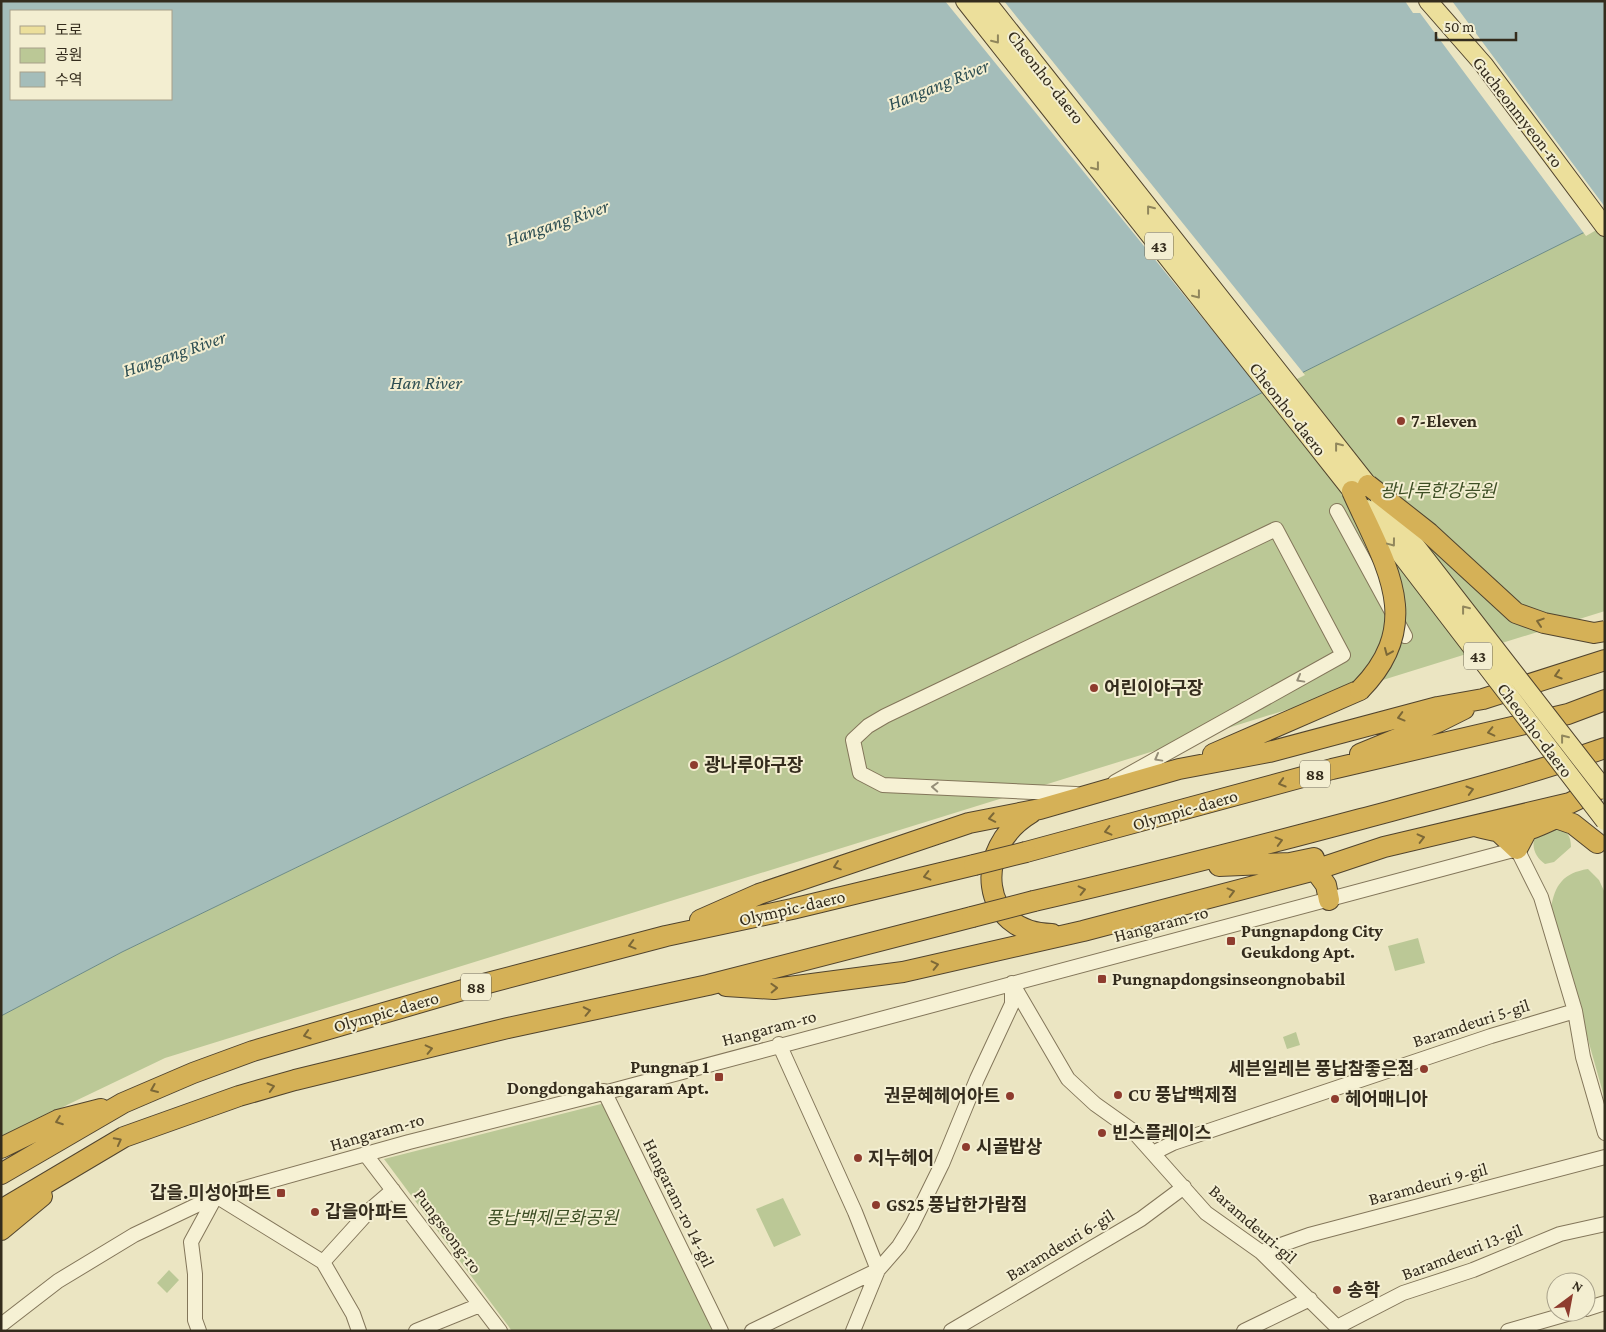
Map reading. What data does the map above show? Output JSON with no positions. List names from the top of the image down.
{
  "streets": {
    "highway": ["88", "Olympic-daero"],
    "main road": ["Cheonho-daero", "Gucheonmyeon-ro", "43"],
    "street": [
      "Hangaram-ro",
      "Baramdeuri 5-gil",
      "Baramdeuri 9-gil",
      "Hangaram-ro 14-gil",
      "Baramdeuri-gil",
      "Pungseong-ro",
      "Baramdeuri 6-gil",
      "Baramdeuri 13-gil"
    ]
  },
  "crossings": [
    ["Hangaram-ro", "Hangaram-ro 14-gil"],
    ["Hangaram-ro", "Baramdeuri-gil"],
    ["Hangaram-ro", "Pungseong-ro"],
    ["Baramdeuri 5-gil", "Baramdeuri-gil"],
    ["Baramdeuri 9-gil", "Baramdeuri-gil"],
    ["Baramdeuri-gil", "Baramdeuri 6-gil"],
    ["Baramdeuri-gil", "Baramdeuri 13-gil"]
  ],
  "water": ["Hangang River", "Han River"],
  "parks": ["광나루한강공원", "풍납백제문화공원"],
  "places": {
    "other": [
      "7-Eleven",
      "어린이야구장",
      "광나루야구장",
      "세븐일레븐 풍납참좋은점",
      "CU 풍납백제점",
      "권문혜헤어아트",
      "헤어매니아",
      "빈스플레이스",
      "시골밥상",
      "지누헤어",
      "GS25 풍납한가람점",
      "갑을아파트",
      "송학"
    ],
    "transit": [
      "Pungnapdong City Geukdong Apt.",
      "Pungnapdongsinseongnobabil",
      "Pungnap 1 Dongdongahangaram Apt.",
      "갑을.미성아파트"
    ]
  },
  "legend": ["도로", "공원", "수역"],
  "scale_bar": "50 m",
  "north": "top right"
}
